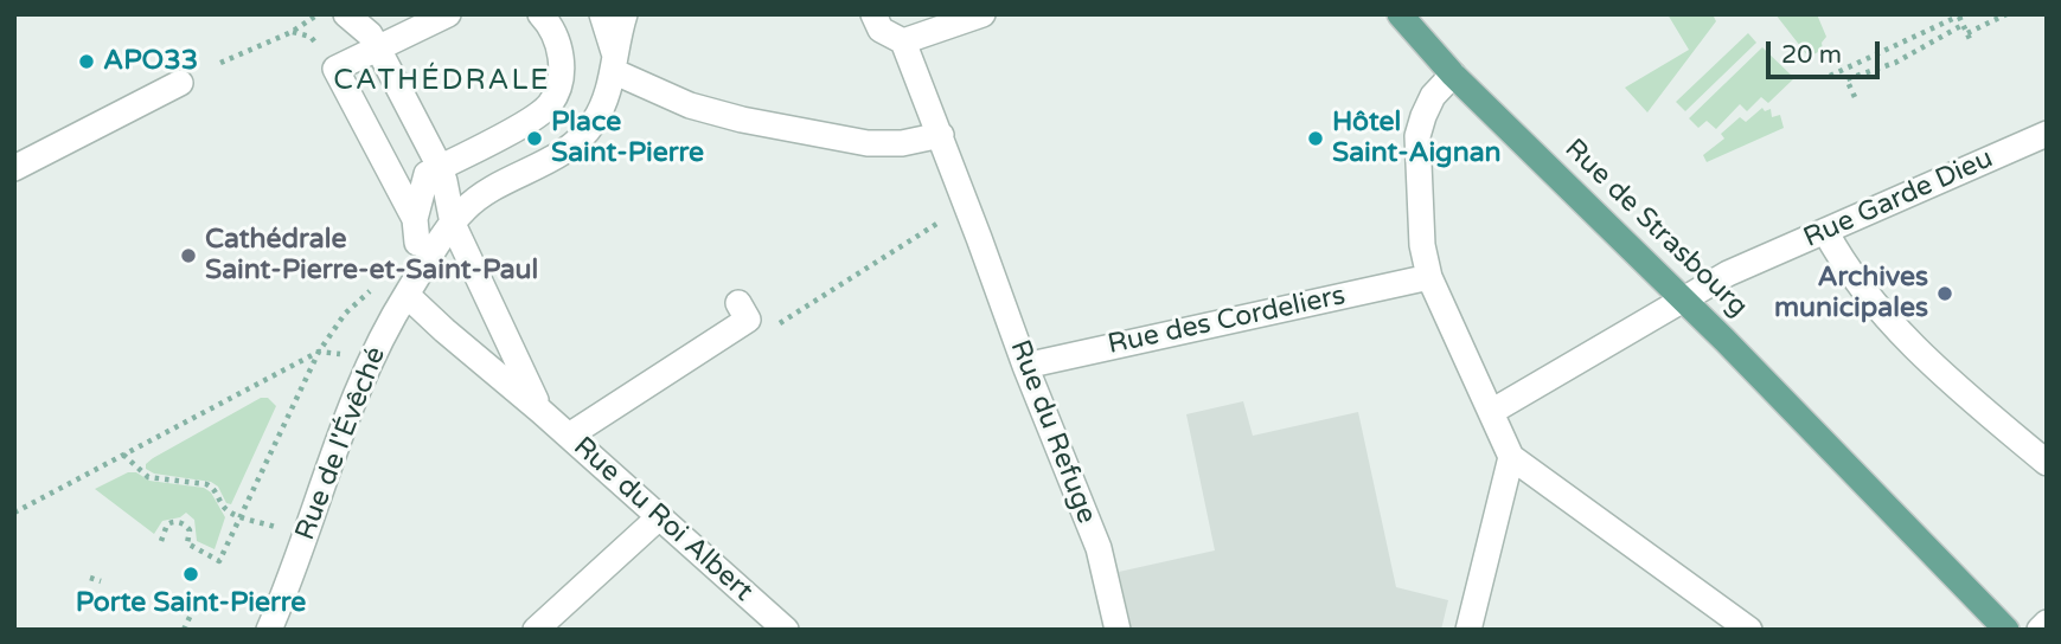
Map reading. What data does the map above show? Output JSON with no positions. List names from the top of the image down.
{
  "streets": {
    "main road": ["Rue de Strasbourg"],
    "street": [
      "Rue Garde Dieu",
      "Rue des Cordeliers",
      "Rue du Refuge",
      "Rue de l'Évêché",
      "Rue du Roi Albert"
    ]
  },
  "crossings": [
    ["Rue Garde Dieu", "Rue de Strasbourg"],
    ["Rue des Cordeliers", "Rue du Refuge"],
    ["Rue de l'Évêché", "Rue du Roi Albert"]
  ],
  "districts": ["CATHÉDRALE"],
  "places": [
    "APO33",
    "Place Saint-Pierre",
    "Hôtel Saint-Aignan",
    "Cathédrale Saint-Pierre-et-Saint-Paul",
    "Archives municipales",
    "Porte Saint-Pierre"
  ],
  "scale_bar": "20 m"
}
